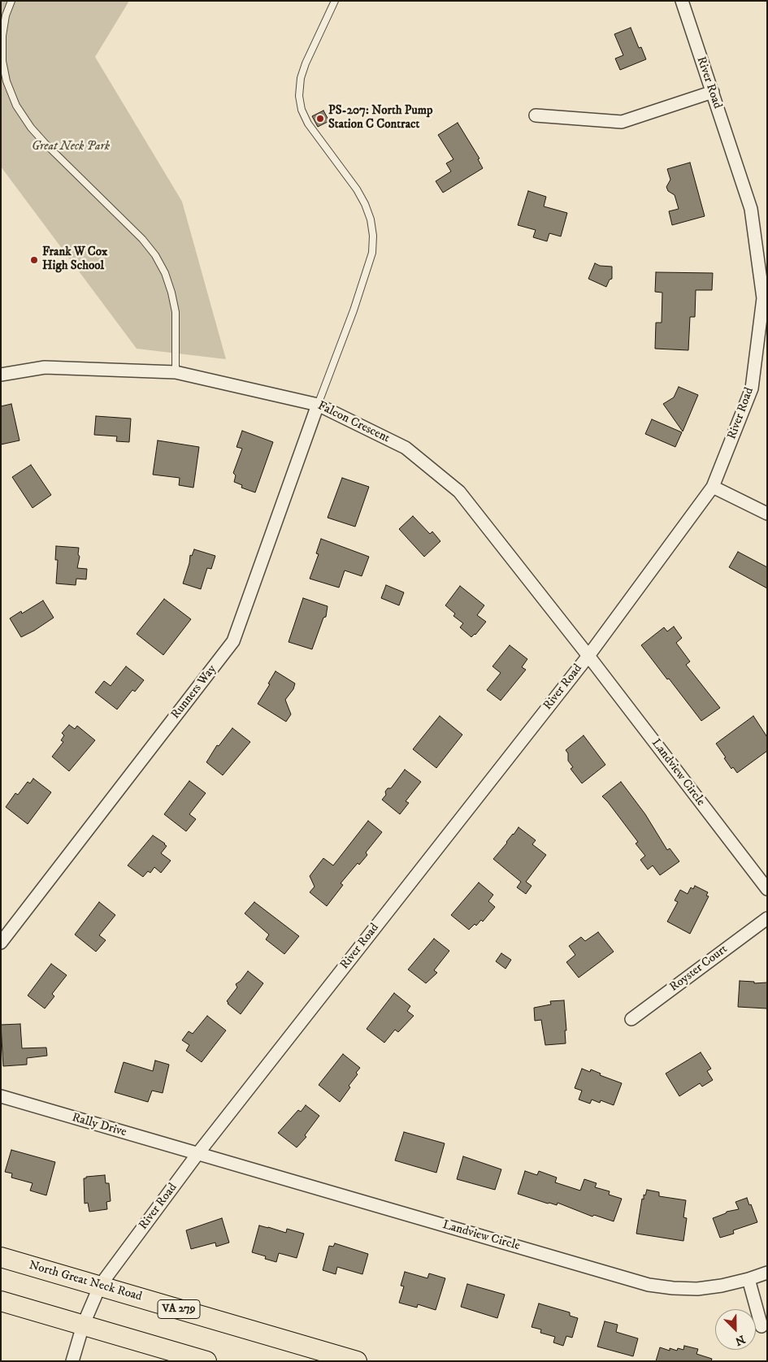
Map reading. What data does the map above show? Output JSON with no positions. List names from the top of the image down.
{
  "streets": {
    "main road": ["North Great Neck Road", "VA 279"],
    "street": [
      "River Road",
      "Falcon Crescent",
      "Runners Way",
      "Landview Circle",
      "Royster Court",
      "Rally Drive"
    ]
  },
  "crossings": [
    ["River Road", "Falcon Crescent"],
    ["River Road", "Landview Circle"],
    ["River Road", "Rally Drive"],
    ["River Road", "North Great Neck Road"],
    ["Falcon Crescent", "Runners Way"],
    ["Falcon Crescent", "Landview Circle"],
    ["Landview Circle", "Rally Drive"]
  ],
  "parks": ["Great Neck Park"],
  "places": ["PS-207: North Pump Station C Contract", "Frank W Cox High School"],
  "north": "bottom right"
}
